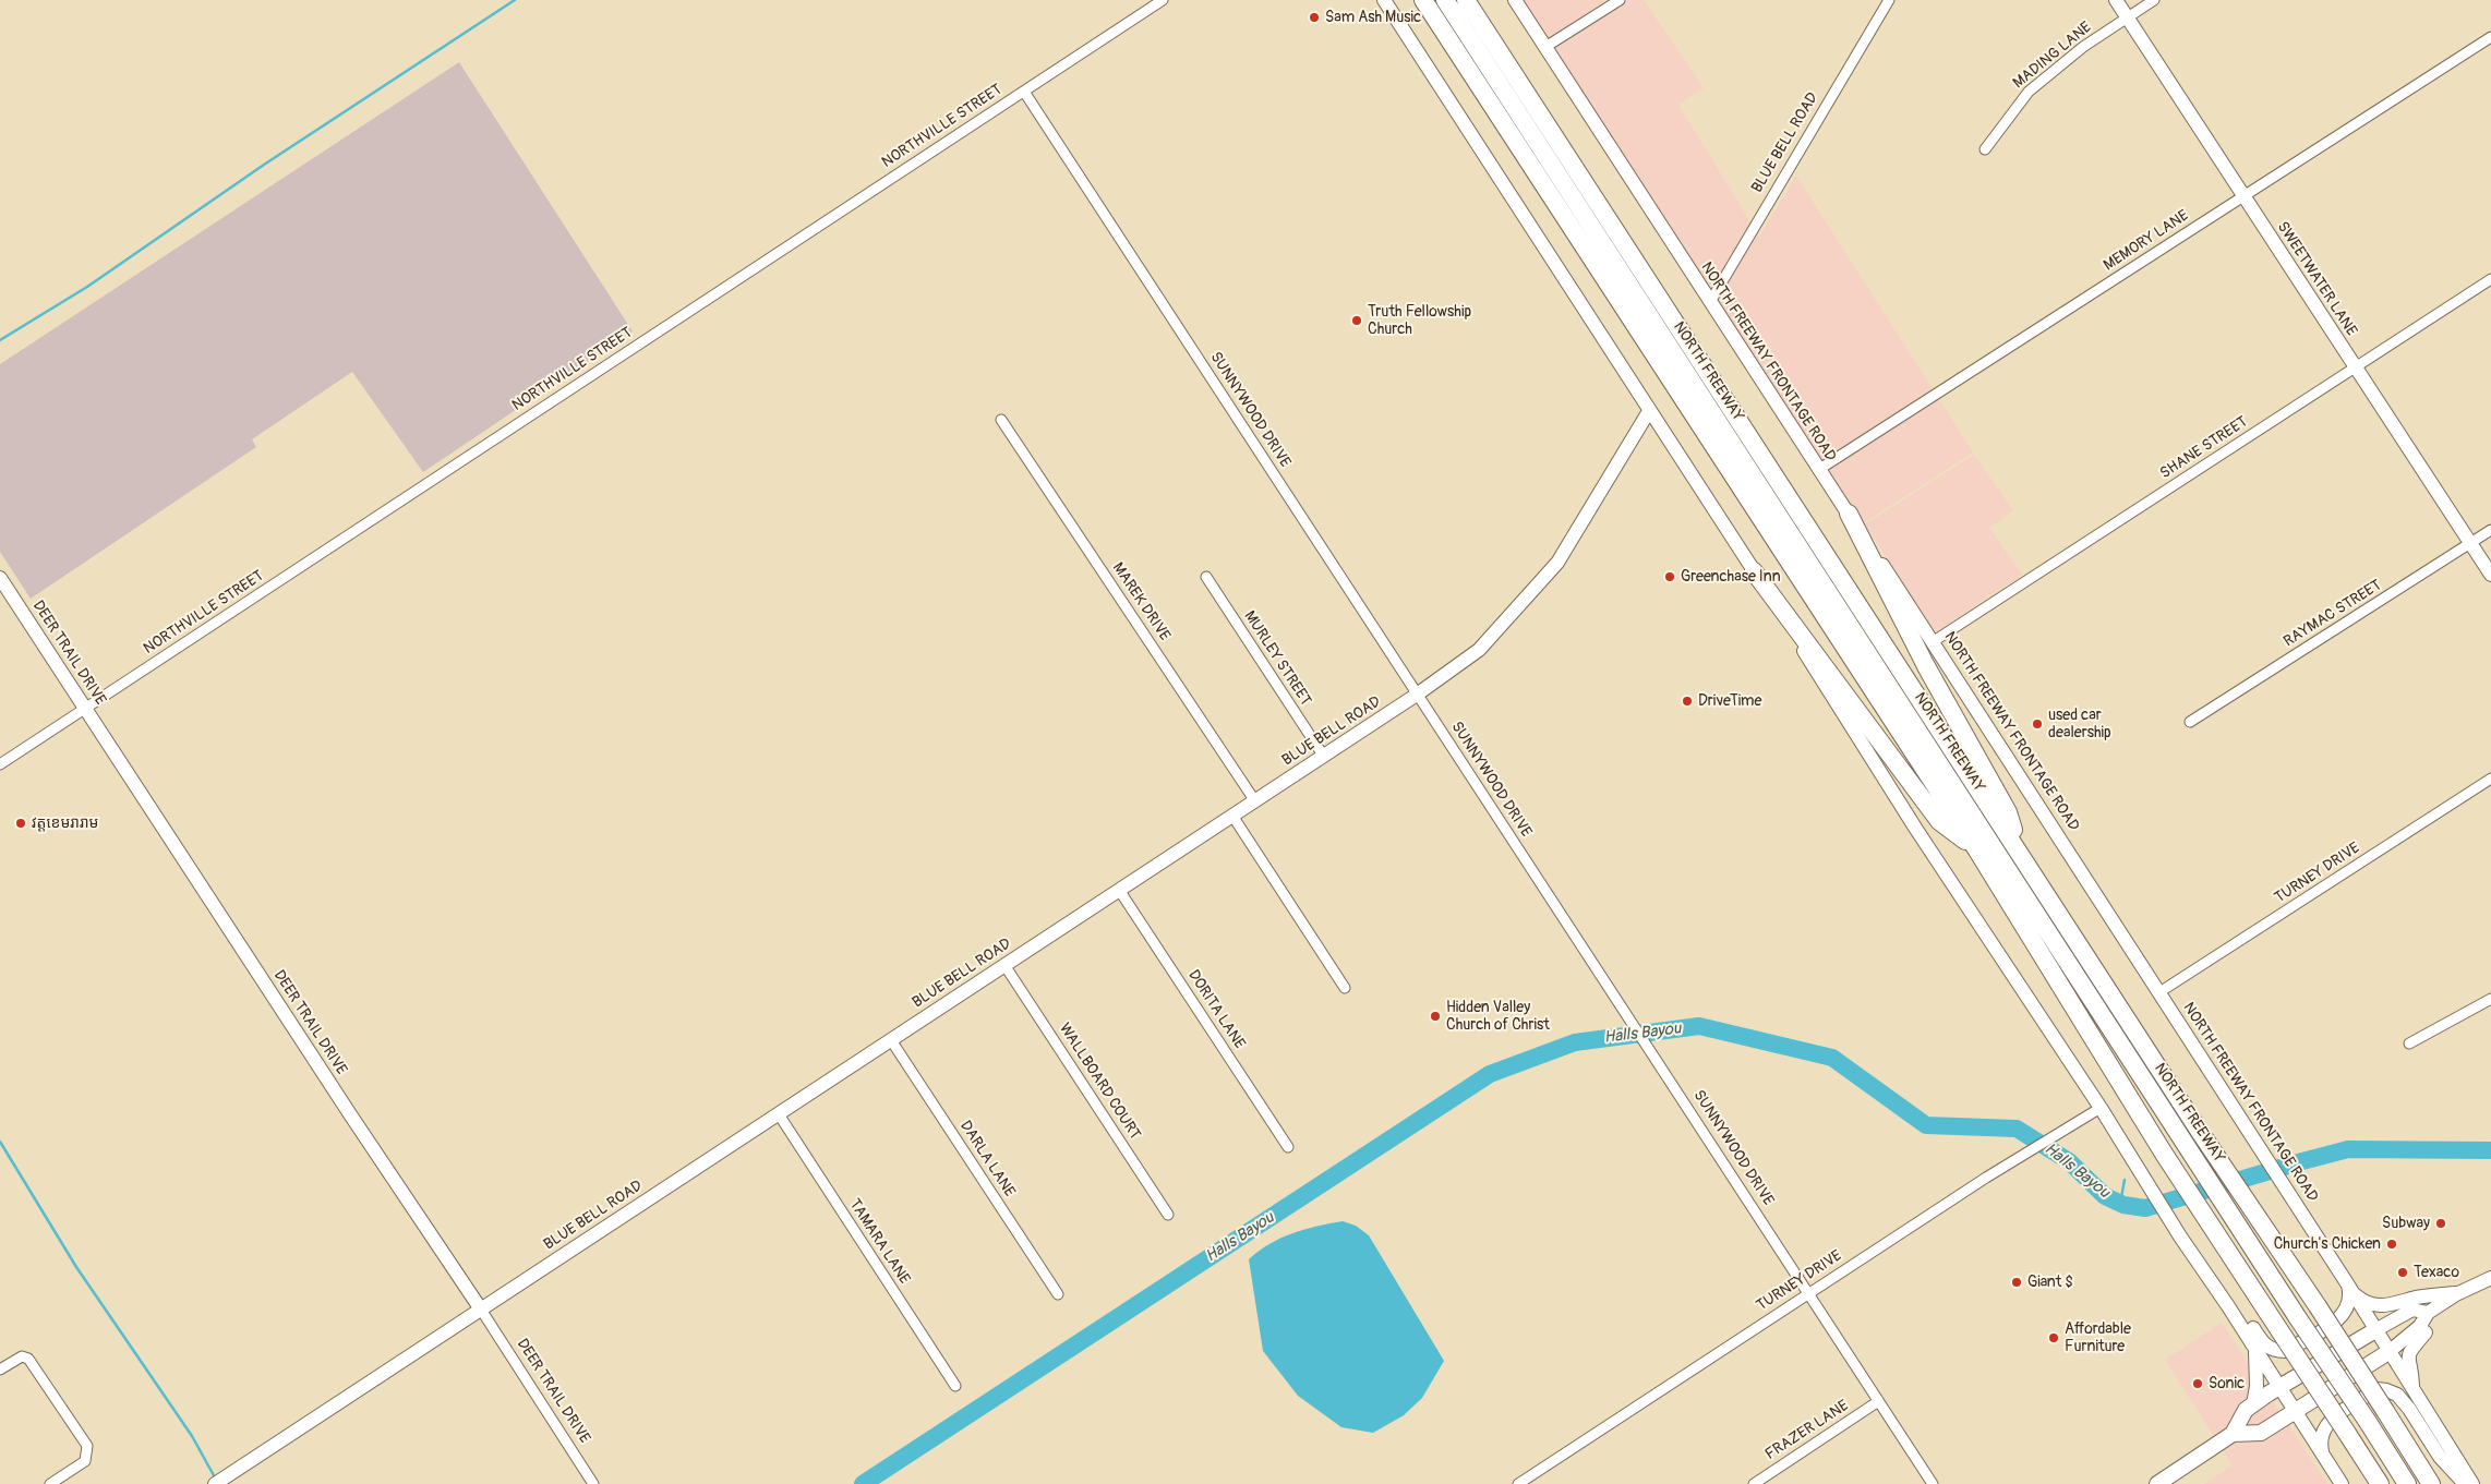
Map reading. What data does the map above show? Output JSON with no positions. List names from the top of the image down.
{
  "streets": {
    "highway": ["NORTH FREEWAY"],
    "main road": [
      "BLUE BELL ROAD",
      "SWEETWATER LANE",
      "NORTH FREEWAY FRONTAGE ROAD",
      "DEER TRAIL DRIVE"
    ],
    "street": [
      "MADING LANE",
      "NORTHVILLE STREET",
      "MEMORY LANE",
      "SUNNYWOOD DRIVE",
      "SHANE STREET",
      "MAREK DRIVE",
      "RAYMAC STREET",
      "MURLEY STREET",
      "TURNEY DRIVE",
      "DORITA LANE",
      "WALLBOARD COURT",
      "DARLA LANE",
      "TAMARA LANE",
      "FRAZER LANE"
    ]
  },
  "crossings": [
    ["MADING LANE", "SWEETWATER LANE"],
    ["NORTHVILLE STREET", "SUNNYWOOD DRIVE"],
    ["NORTHVILLE STREET", "DEER TRAIL DRIVE"],
    ["BLUE BELL ROAD", "NORTH FREEWAY FRONTAGE ROAD"],
    ["BLUE BELL ROAD", "SUNNYWOOD DRIVE"],
    ["BLUE BELL ROAD", "MAREK DRIVE"],
    ["BLUE BELL ROAD", "DEER TRAIL DRIVE"],
    ["BLUE BELL ROAD", "MURLEY STREET"],
    ["BLUE BELL ROAD", "DORITA LANE"],
    ["BLUE BELL ROAD", "WALLBOARD COURT"],
    ["BLUE BELL ROAD", "DARLA LANE"],
    ["BLUE BELL ROAD", "TAMARA LANE"],
    ["MEMORY LANE", "SWEETWATER LANE"],
    ["MEMORY LANE", "NORTH FREEWAY FRONTAGE ROAD"],
    ["SWEETWATER LANE", "SHANE STREET"],
    ["SWEETWATER LANE", "RAYMAC STREET"],
    ["NORTH FREEWAY FRONTAGE ROAD", "SHANE STREET"],
    ["NORTH FREEWAY FRONTAGE ROAD", "TURNEY DRIVE"],
    ["SUNNYWOOD DRIVE", "TURNEY DRIVE"],
    ["SUNNYWOOD DRIVE", "FRAZER LANE"]
  ],
  "water": ["Halls Bayou"],
  "places": [
    "Sam Ash Music",
    "Truth Fellowship Church",
    "Greenchase Inn",
    "DriveTime",
    "used car dealership",
    "វត្តខេមរារាម",
    "Hidden Valley Church of Christ",
    "Subway",
    "Church's Chicken",
    "Texaco",
    "Giant $",
    "Affordable Furniture",
    "Sonic"
  ]
}
